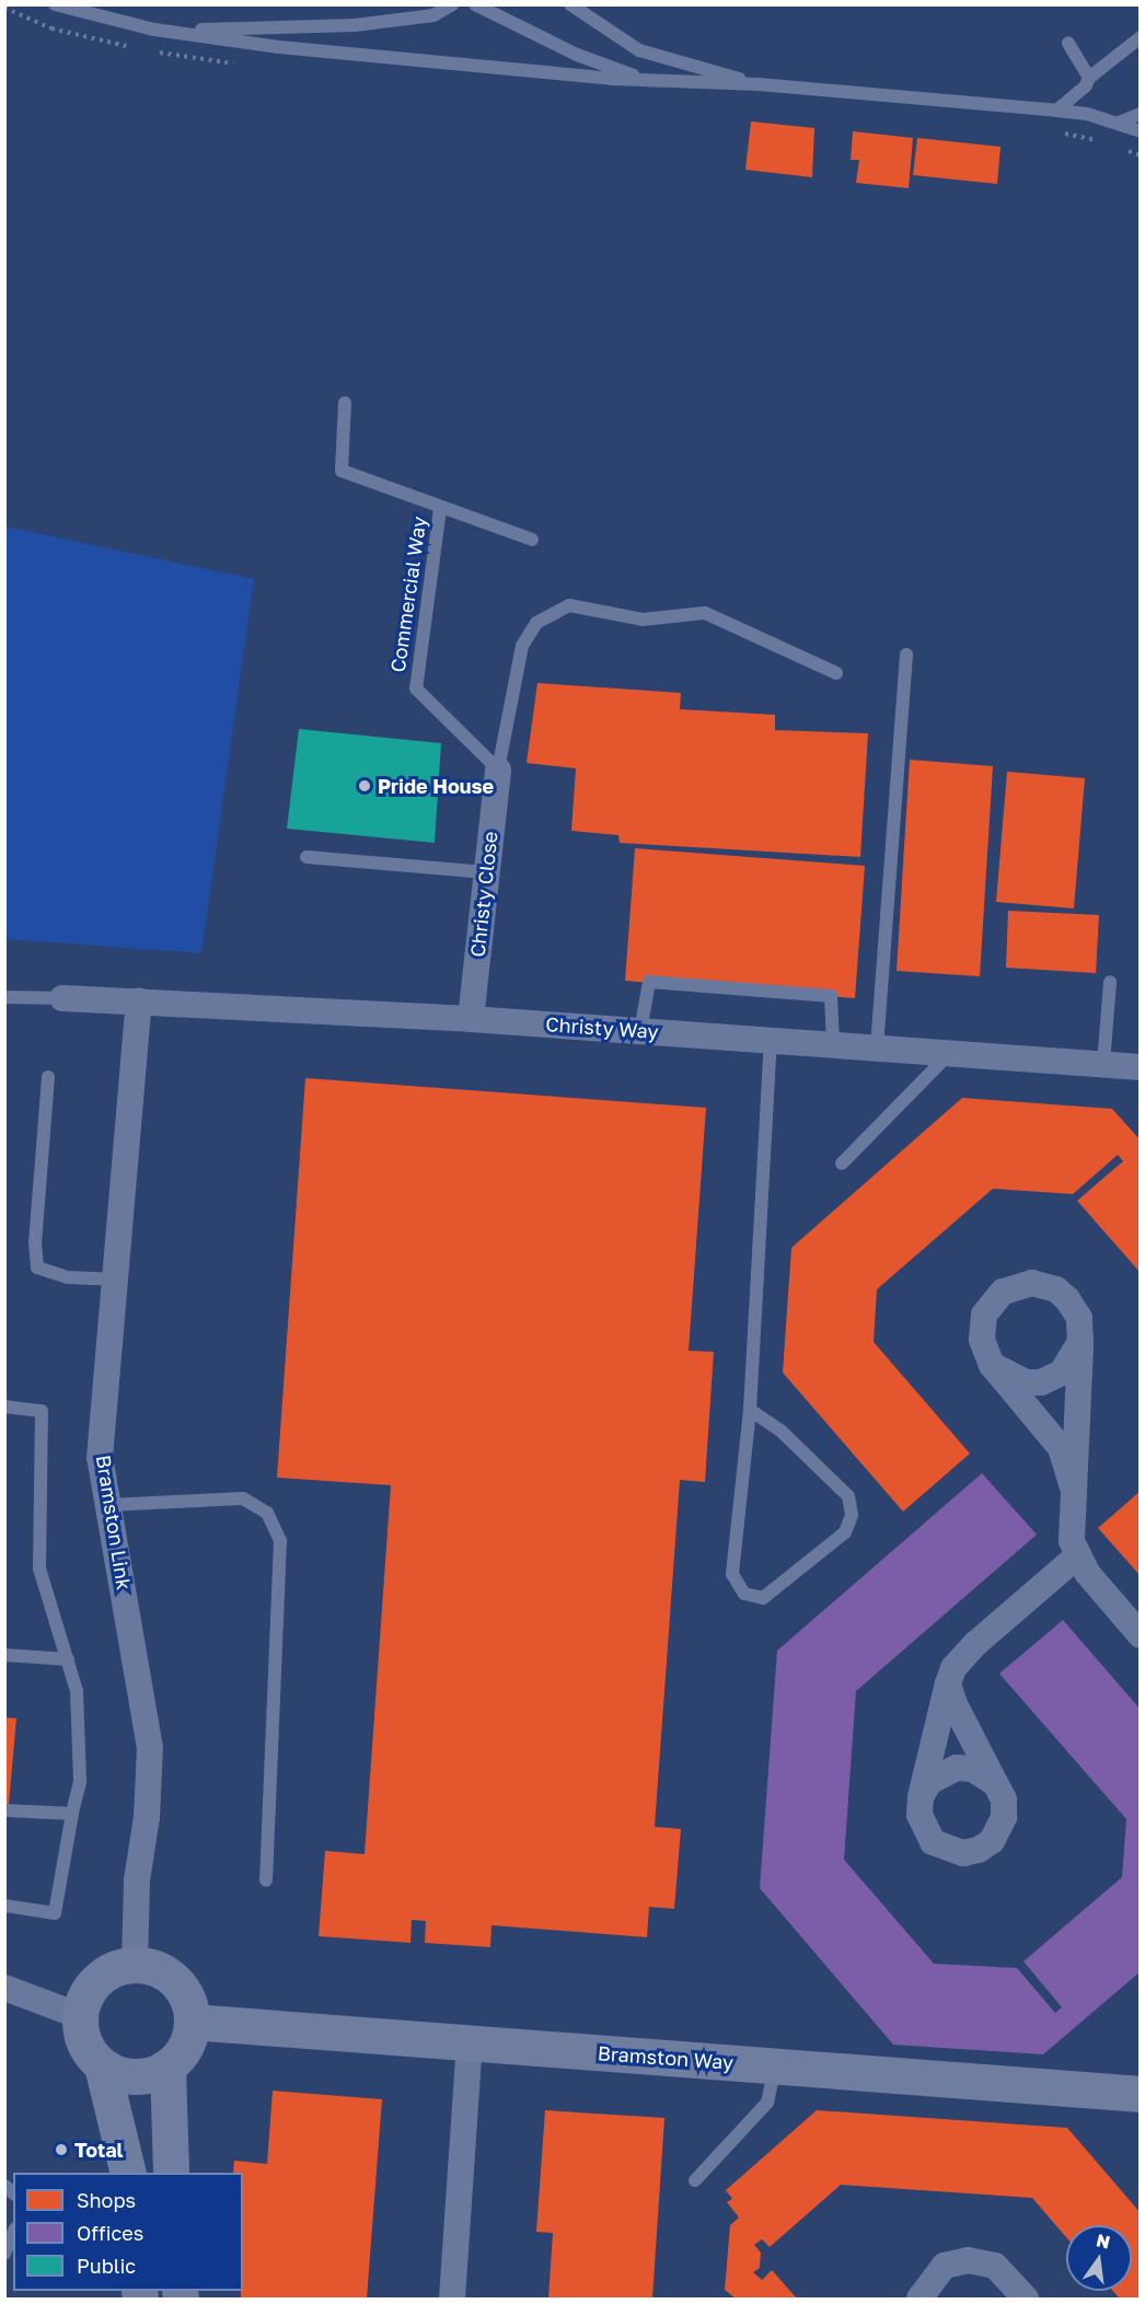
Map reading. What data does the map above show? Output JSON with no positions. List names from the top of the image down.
{
  "streets": {
    "street": [
      "Christy Close",
      "Christy Way",
      "Bramston Link",
      "Bramston Way"
    ],
    "lane": ["Commercial Way"]
  },
  "crossings": [
    ["Commercial Way", "Christy Close"],
    ["Christy Close", "Christy Way"],
    ["Christy Way", "Bramston Link"],
    ["Bramston Link", "Bramston Way"]
  ],
  "places": ["Pride House", "Total"],
  "legend": ["Shops", "Offices", "Public"],
  "north": "top"
}
